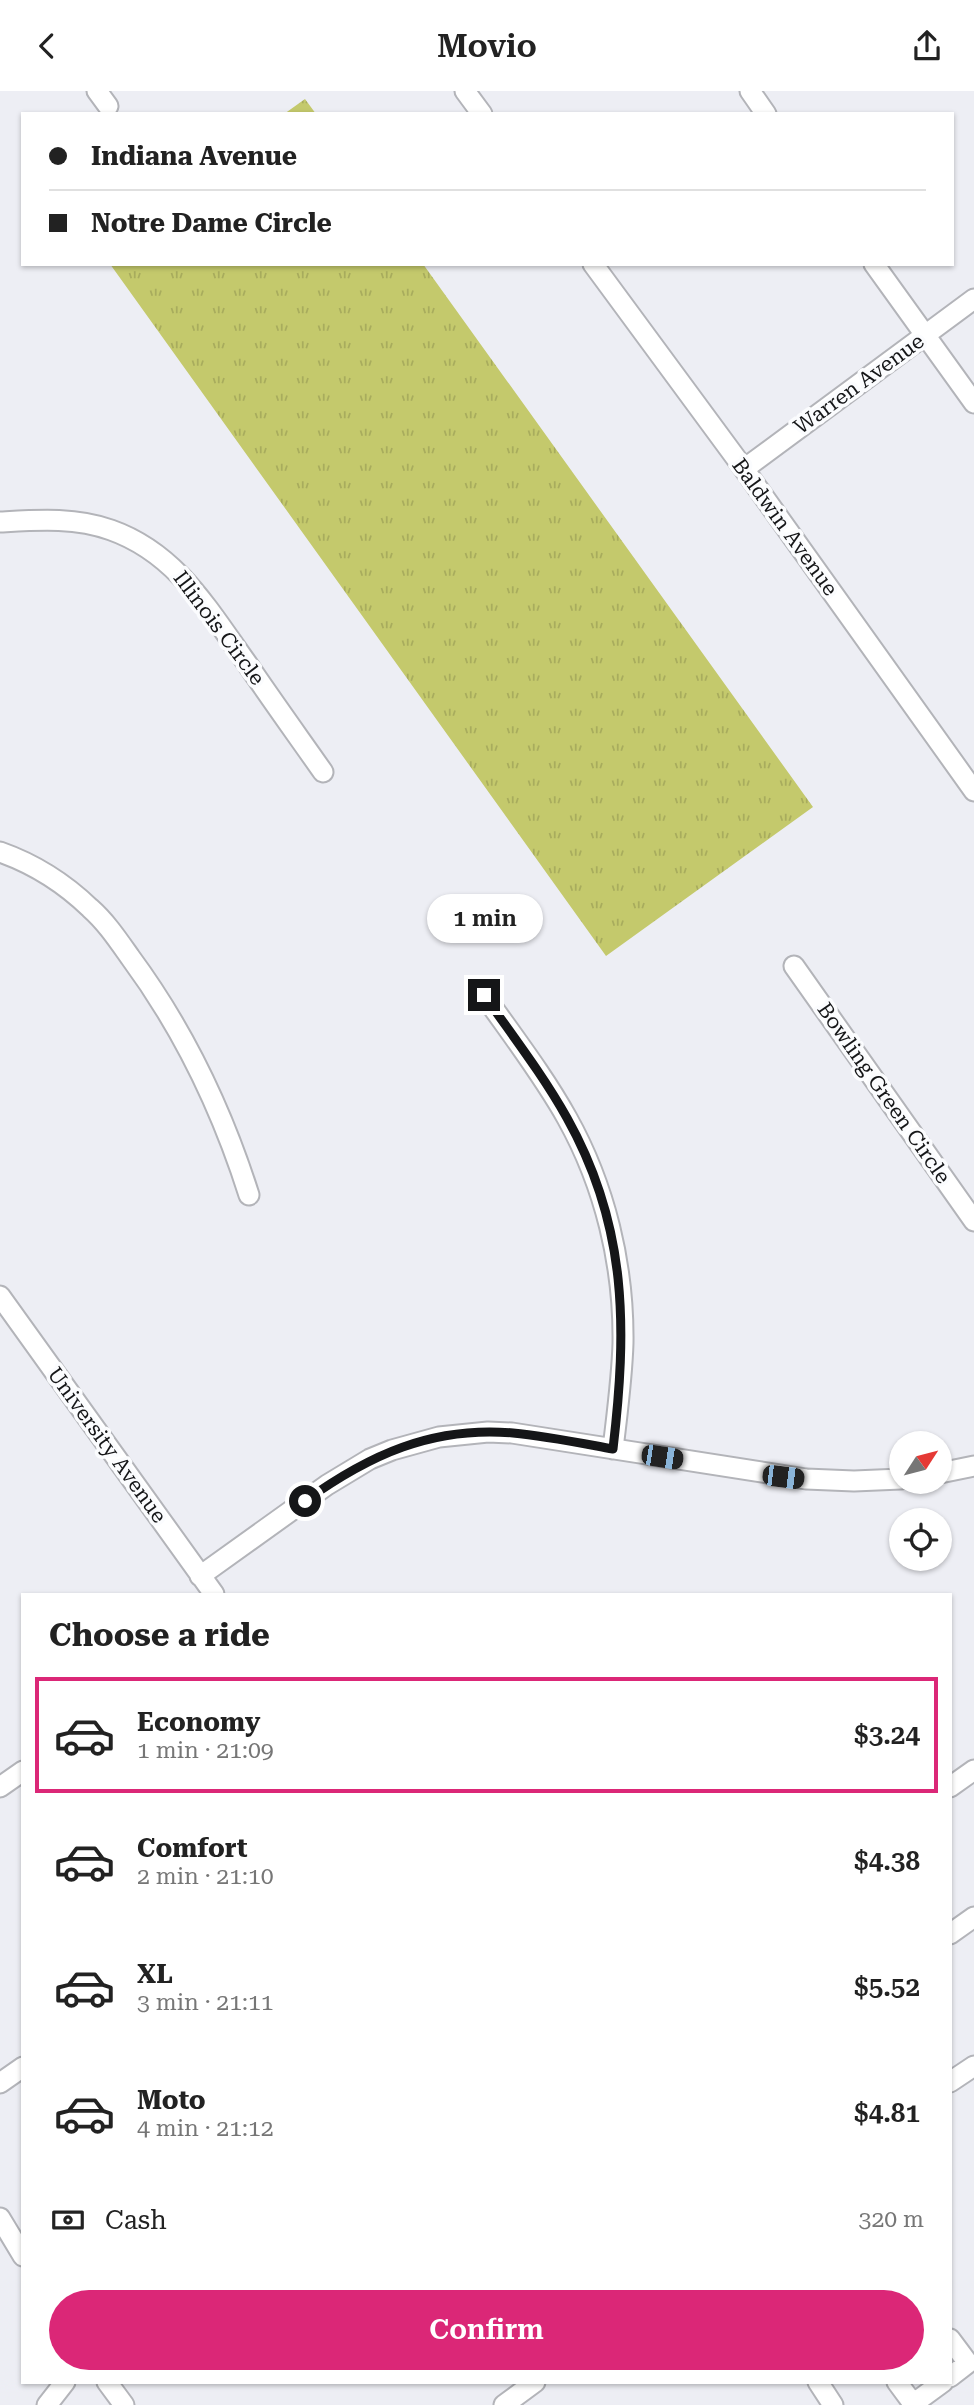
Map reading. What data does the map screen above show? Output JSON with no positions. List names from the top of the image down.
{
  "streets": {
    "street": [
      "Warren Avenue",
      "Baldwin Avenue",
      "Illinois Circle",
      "Bowling Green Circle",
      "University Avenue"
    ]
  },
  "crossings": [
    ["Warren Avenue", "Baldwin Avenue"]
  ],
  "north": "top right",
  "page": {
    "header": "Movio",
    "banner": ["Indiana Avenue", "Notre Dame Circle"],
    "bubble": "1 min",
    "heading": "Choose a ride",
    "list": [
      {
        "name": "Economy",
        "note": "1 min · 21:09",
        "value": "$3.24"
      },
      {
        "name": "Comfort",
        "note": "2 min · 21:10",
        "value": "$4.38"
      },
      {
        "name": "XL",
        "note": "3 min · 21:11",
        "value": "$5.52"
      },
      {
        "name": "Moto",
        "note": "4 min · 21:12",
        "value": "$4.81"
      }
    ],
    "pay": ["Cash", "320 m"],
    "buttons": "Confirm"
  }
}
